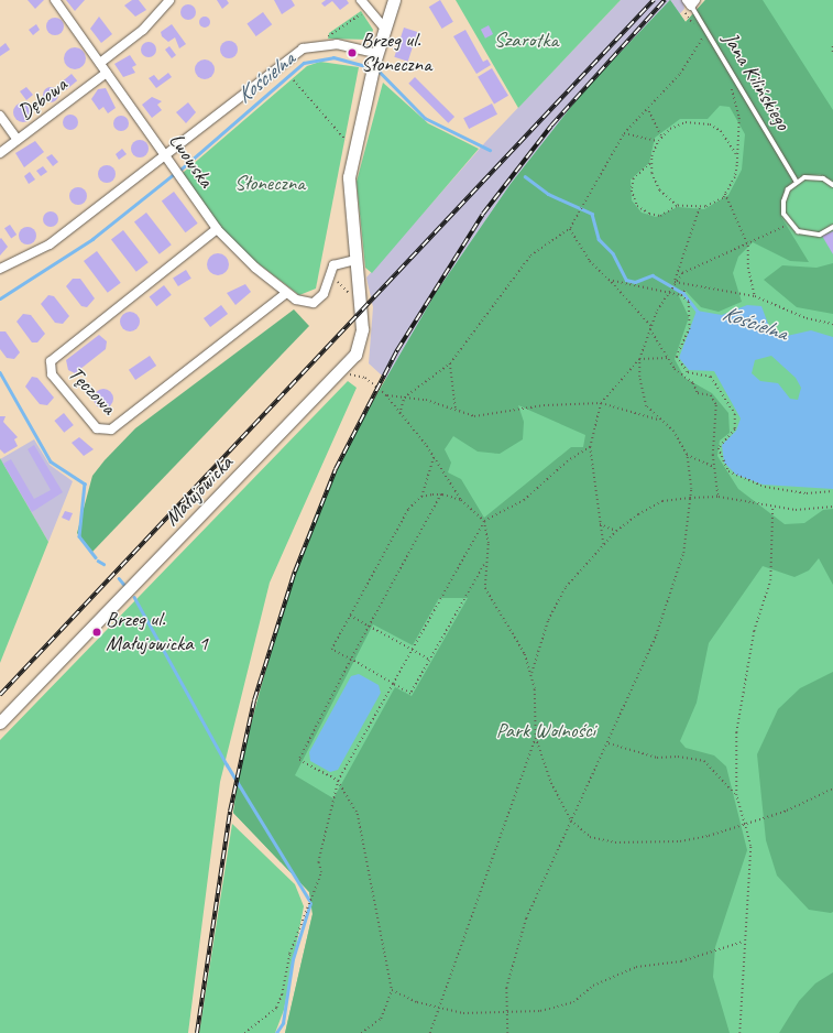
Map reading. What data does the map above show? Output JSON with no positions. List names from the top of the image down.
{
  "streets": {
    "street": [
      "Dębowa",
      "Lwowska",
      "Tęczowa",
      "Małujowicka"
    ],
    "lane": ["Jana Kilińskiego"]
  },
  "crossings": [
    ["Dębowa", "Lwowska"],
    ["Lwowska", "Tęczowa"],
    ["Lwowska", "Małujowicka"]
  ],
  "water": ["Kościelna"],
  "parks": ["Szarotka", "Słoneczna", "Park Wolności"],
  "places": ["Brzeg ul. Słoneczna", "Brzeg ul. Małujowicka 1"]
}
